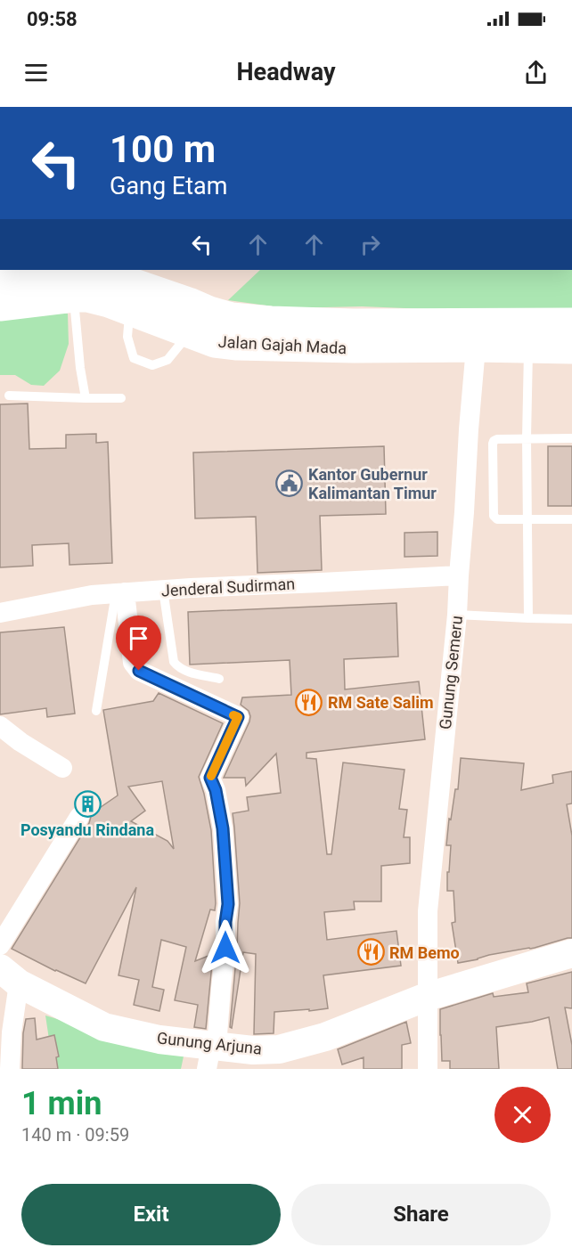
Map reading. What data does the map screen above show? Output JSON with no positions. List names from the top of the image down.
{
  "streets": {
    "highway": ["Jalan Gajah Mada"],
    "street": ["Jenderal Sudirman", "Gunung Semeru", "Gunung Arjuna"]
  },
  "crossings": [
    ["Jalan Gajah Mada", "Gunung Semeru"],
    ["Jenderal Sudirman", "Gunung Semeru"],
    ["Gunung Semeru", "Gunung Arjuna"]
  ],
  "places": {
    "public building": ["Kantor Gubernur Kalimantan Timur"],
    "restaurant": ["RM Sate Salim", "RM Bemo"],
    "building": ["Posyandu Rindana"]
  },
  "page": {
    "status": "09:58",
    "header": "Headway",
    "turn": ["100 m", "Gang Etam"],
    "heading": ["1 min", "140 m · 09:59"],
    "buttons": ["Exit", "Share"]
  }
}
